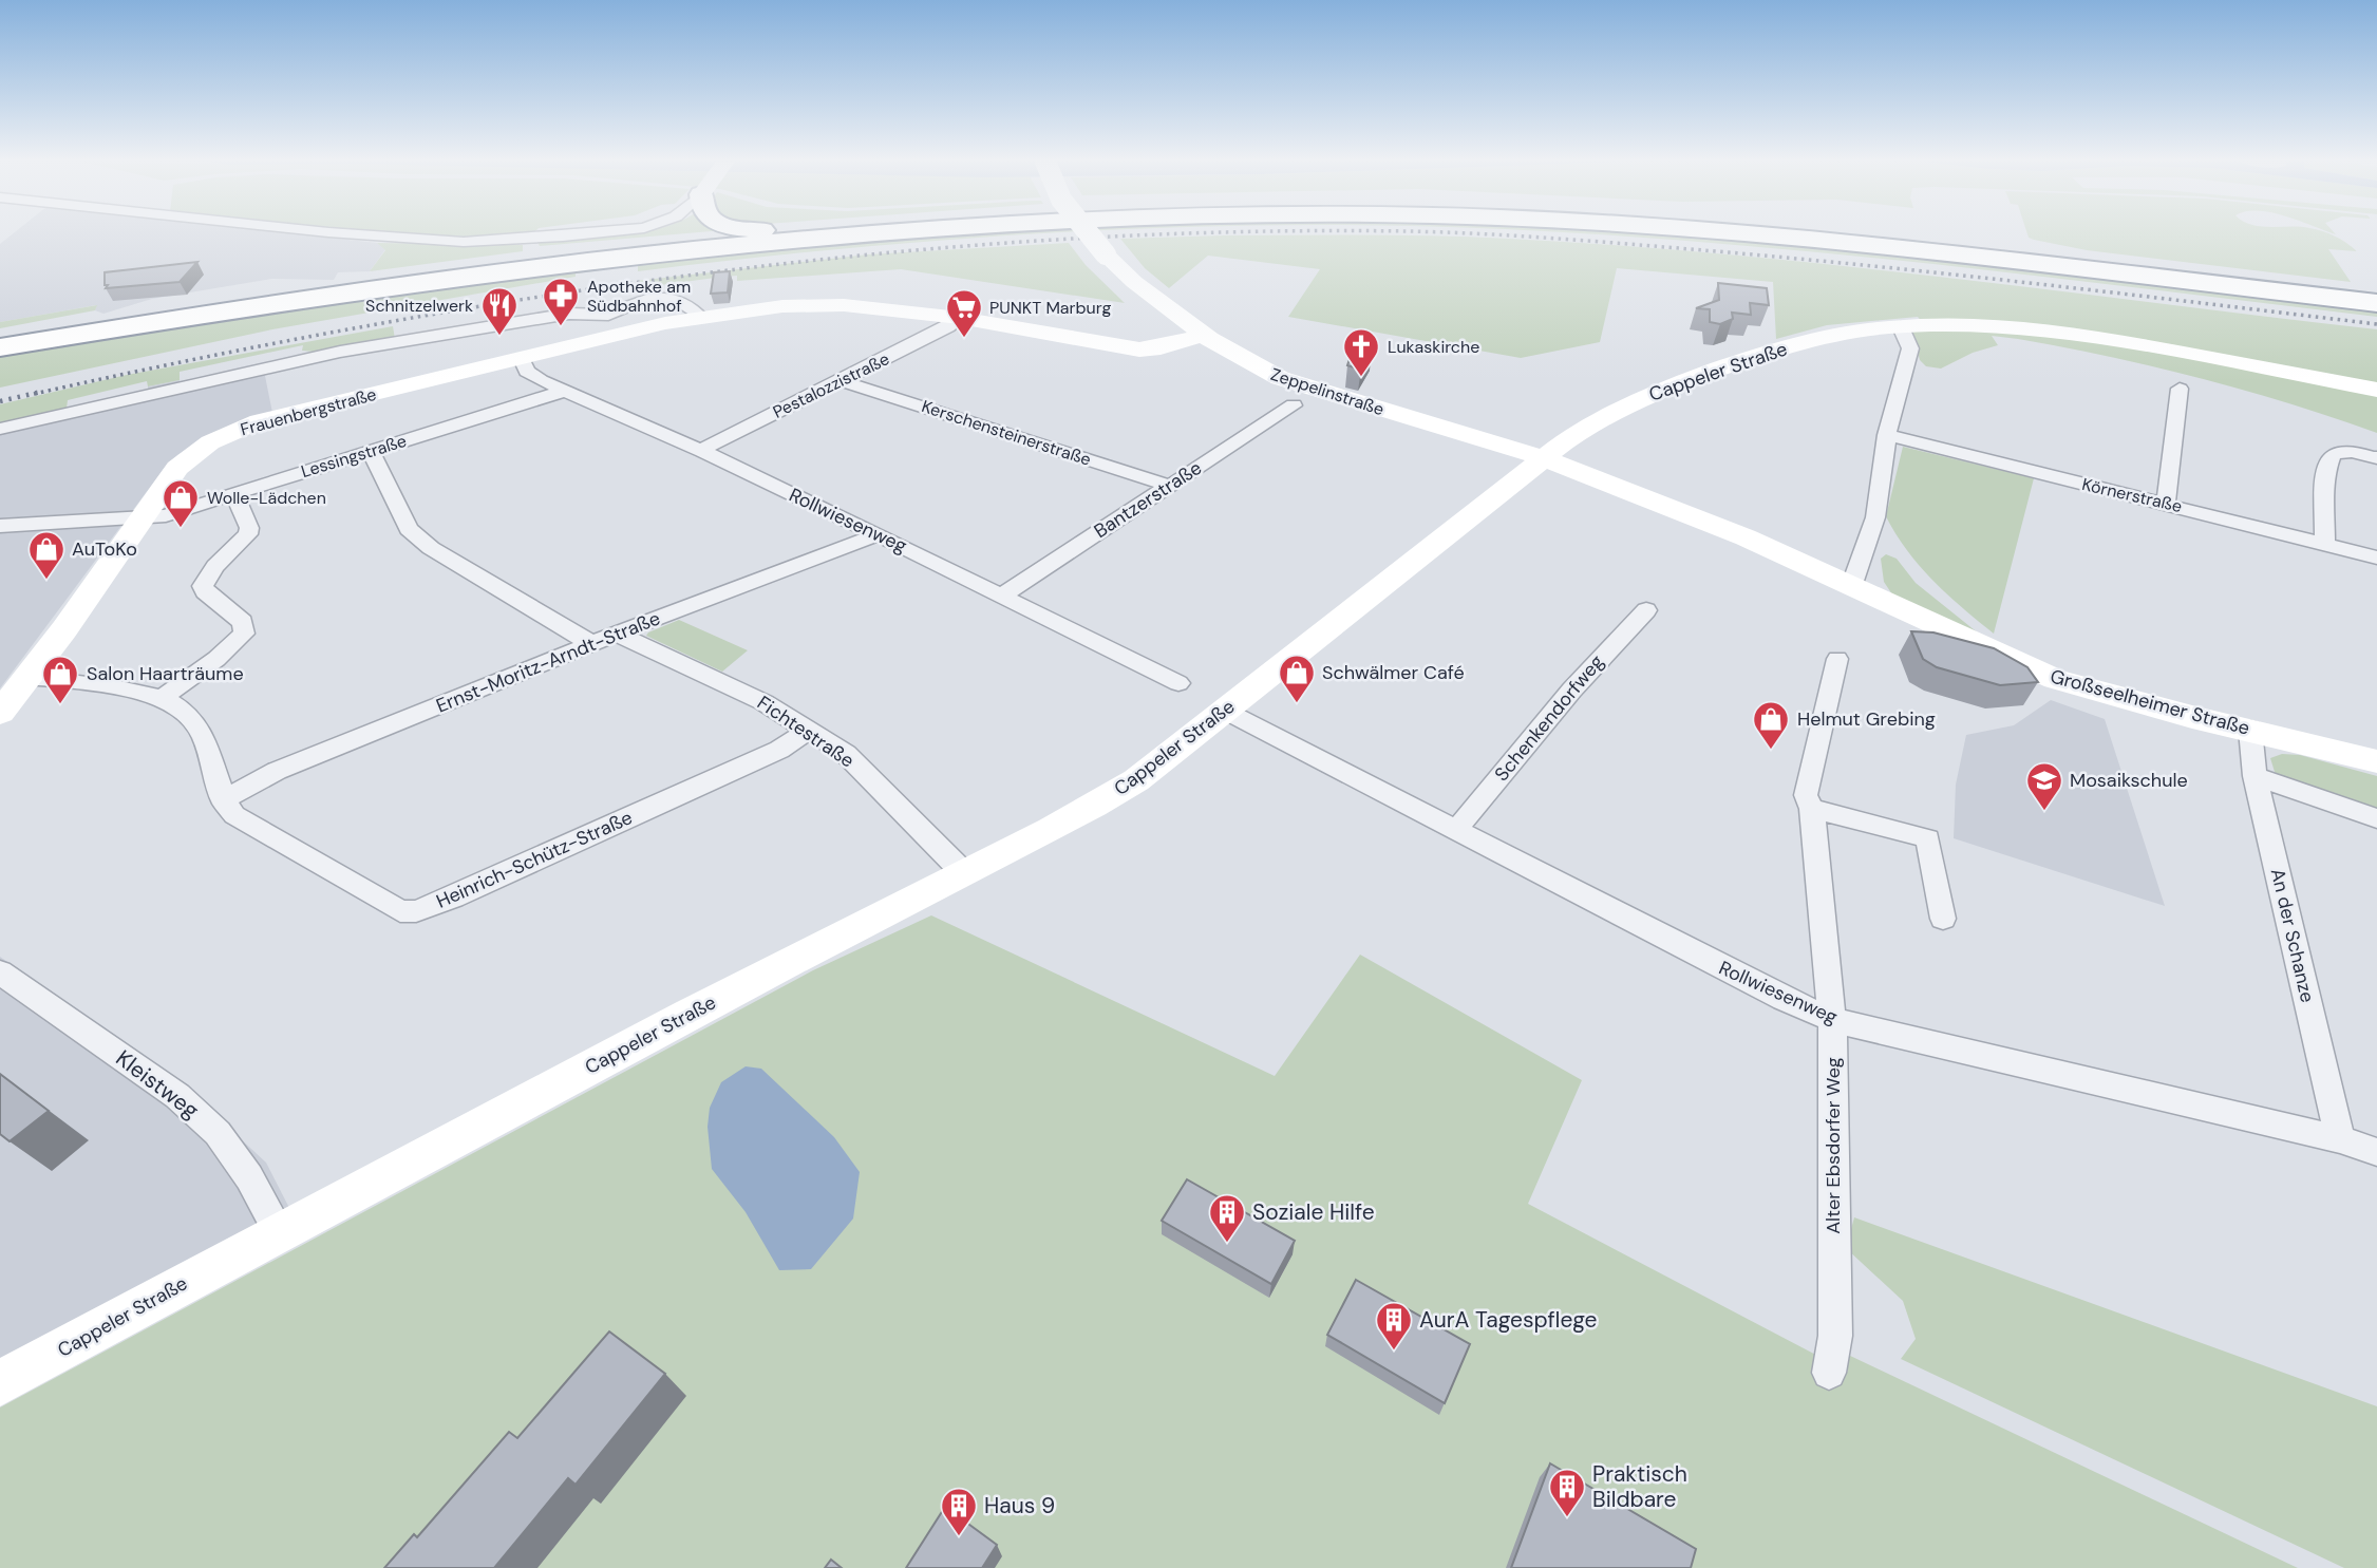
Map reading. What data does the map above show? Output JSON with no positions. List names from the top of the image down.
{
  "streets": {
    "main road": [
      "Cappeler Straße",
      "Zeppelinstraße",
      "Frauenbergstraße",
      "Großseelheimer Straße"
    ],
    "street": [
      "Pestalozzistraße",
      "Kerschensteinerstraße",
      "Lessingstraße",
      "Körnerstraße",
      "Bantzerstraße",
      "Rollwiesenweg",
      "Ernst-Moritz-Arndt-Straße",
      "Schenkendorfweg",
      "Fichtestraße",
      "Heinrich-Schütz-Straße",
      "An der Schanze",
      "Kleistweg",
      "Alter Ebsdorfer Weg"
    ]
  },
  "crossings": [
    ["Cappeler Straße", "Zeppelinstraße"],
    ["Cappeler Straße", "Rollwiesenweg"],
    ["Cappeler Straße", "Fichtestraße"],
    ["Cappeler Straße", "Kleistweg"],
    ["Pestalozzistraße", "Frauenbergstraße"],
    ["Pestalozzistraße", "Kerschensteinerstraße"],
    ["Pestalozzistraße", "Rollwiesenweg"],
    ["Zeppelinstraße", "Großseelheimer Straße"],
    ["Frauenbergstraße", "Lessingstraße"],
    ["Frauenbergstraße", "Rollwiesenweg"],
    ["Kerschensteinerstraße", "Bantzerstraße"],
    ["Lessingstraße", "Rollwiesenweg"],
    ["Bantzerstraße", "Rollwiesenweg"],
    ["Rollwiesenweg", "Ernst-Moritz-Arndt-Straße"],
    ["Rollwiesenweg", "Schenkendorfweg"],
    ["Rollwiesenweg", "An der Schanze"],
    ["Rollwiesenweg", "Alter Ebsdorfer Weg"],
    ["Ernst-Moritz-Arndt-Straße", "Fichtestraße"],
    ["Ernst-Moritz-Arndt-Straße", "Heinrich-Schütz-Straße"],
    ["Großseelheimer Straße", "An der Schanze"],
    ["Fichtestraße", "Heinrich-Schütz-Straße"]
  ],
  "places": {
    "pharmacy": ["Apotheke am Südbahnhof"],
    "restaurant": ["Schnitzelwerk"],
    "supermarket": ["PUNKT Marburg"],
    "church": ["Lukaskirche"],
    "shop": [
      "Wolle-Lädchen",
      "AuToKo",
      "Schwälmer Café",
      "Salon Haarträume",
      "Helmut Grebing"
    ],
    "school or university": ["Mosaikschule"],
    "building": [
      "Soziale Hilfe",
      "AurA Tagespflege",
      "Praktisch Bildbare",
      "Haus 9"
    ]
  }
}
